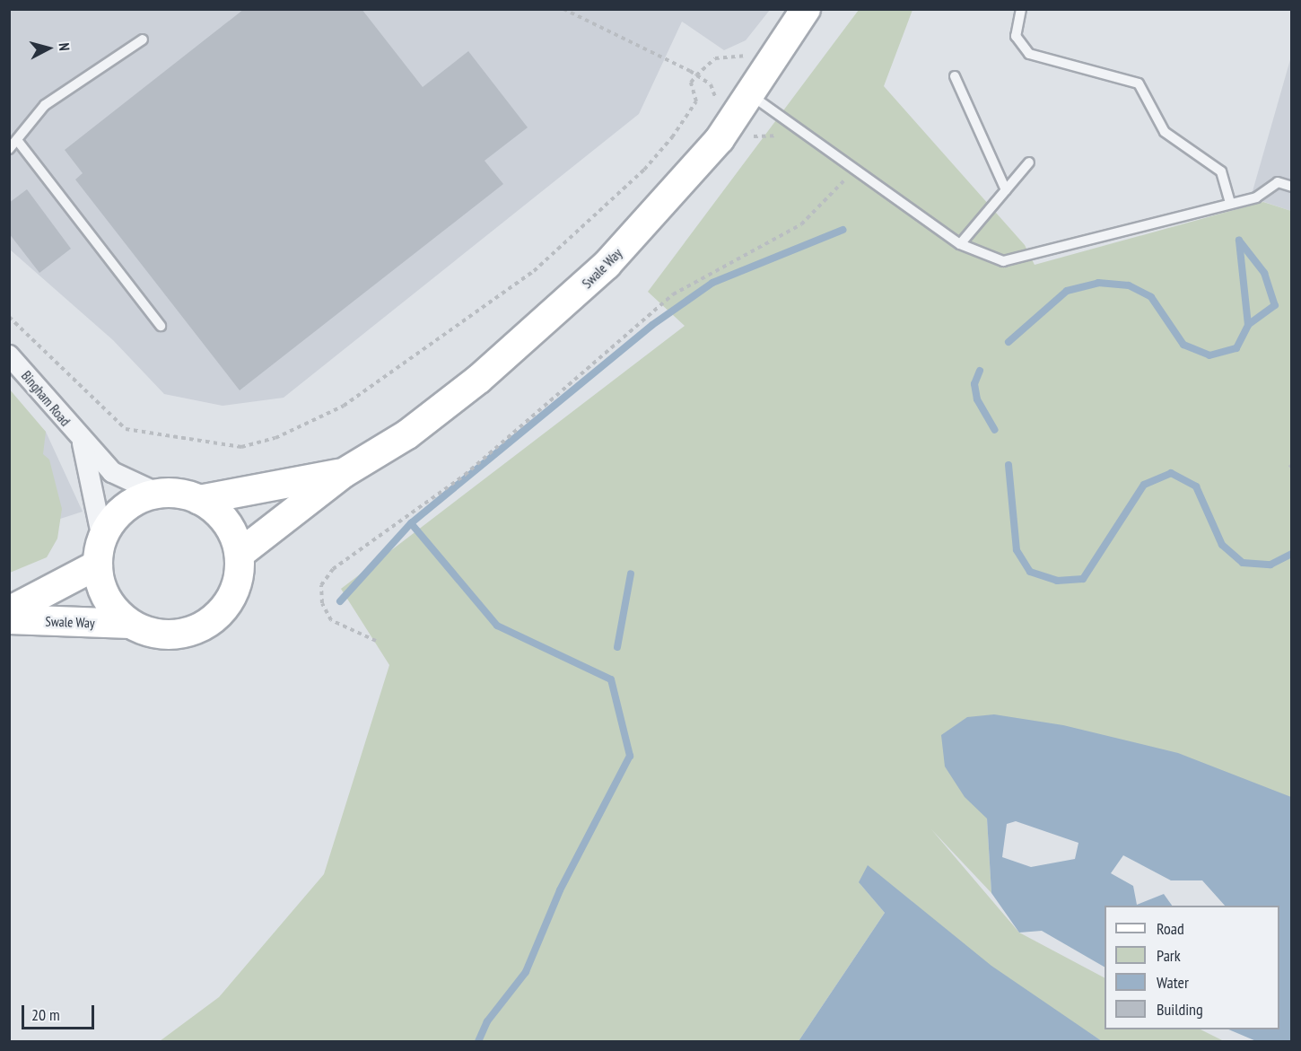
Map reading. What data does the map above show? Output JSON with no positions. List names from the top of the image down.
{
  "streets": {
    "street": ["Swale Way", "Bingham Road"]
  },
  "crossings": [
    ["Swale Way", "Bingham Road"]
  ],
  "legend": [
    "Road",
    "Park",
    "Water",
    "Building"
  ],
  "scale_bar": "20 m",
  "north": "right"
}
